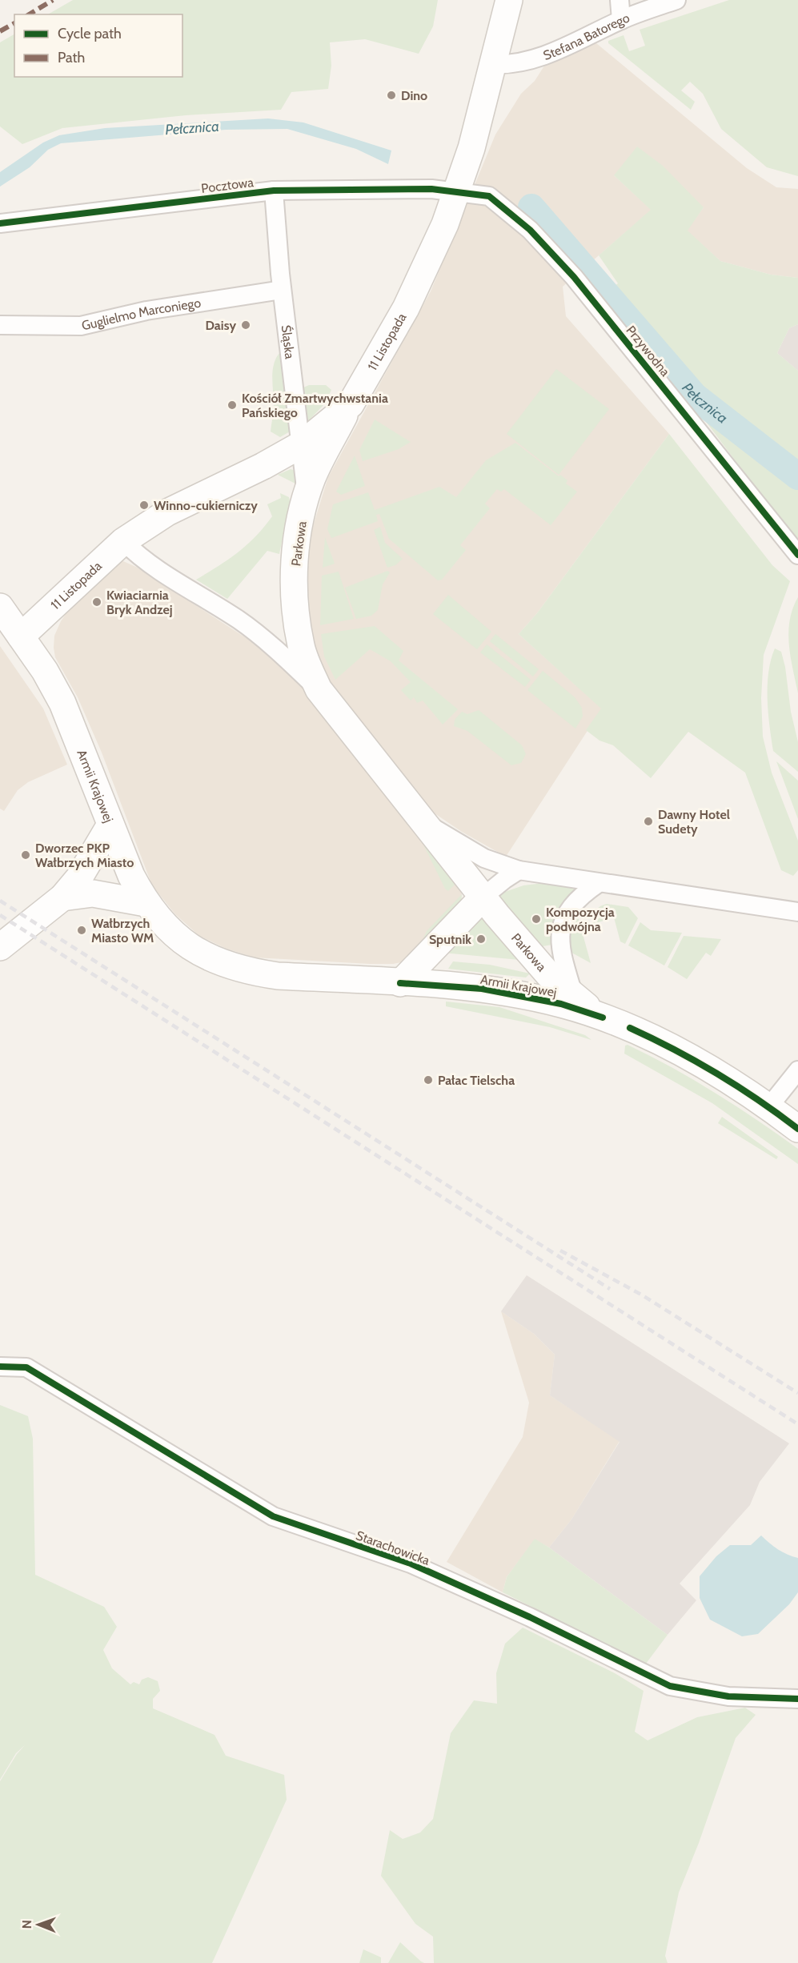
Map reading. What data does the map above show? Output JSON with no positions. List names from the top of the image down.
{
  "streets": {
    "main road": ["11 Listopada", "Parkowa", "Armii Krajowej"],
    "street": [
      "Stefana Batorego",
      "Pocztowa",
      "Guglielmo Marconiego",
      "Śląska",
      "Przywodna",
      "Starachowicka"
    ]
  },
  "crossings": [
    ["Stefana Batorego", "11 Listopada"],
    ["Pocztowa", "11 Listopada"],
    ["Pocztowa", "Śląska"],
    ["Pocztowa", "Przywodna"],
    ["Guglielmo Marconiego", "Śląska"],
    ["11 Listopada", "Śląska"],
    ["11 Listopada", "Przywodna"],
    ["11 Listopada", "Parkowa"],
    ["11 Listopada", "Armii Krajowej"],
    ["Śląska", "Parkowa"],
    ["Parkowa", "Armii Krajowej"]
  ],
  "water": ["Pełcznica"],
  "places": [
    "Dino",
    "Daisy",
    "Kościół Zmartwychwstania Pańskiego",
    "Winno-cukierniczy",
    "Kwiaciarnia Bryk Andzej",
    "Dawny Hotel Sudety",
    "Dworzec PKP Wałbrzych Miasto",
    "Kompozycja podwójna",
    "Wałbrzych Miasto WM",
    "Sputnik",
    "Pałac Tielscha"
  ],
  "legend": ["Cycle path", "Path"],
  "north": "left"
}
